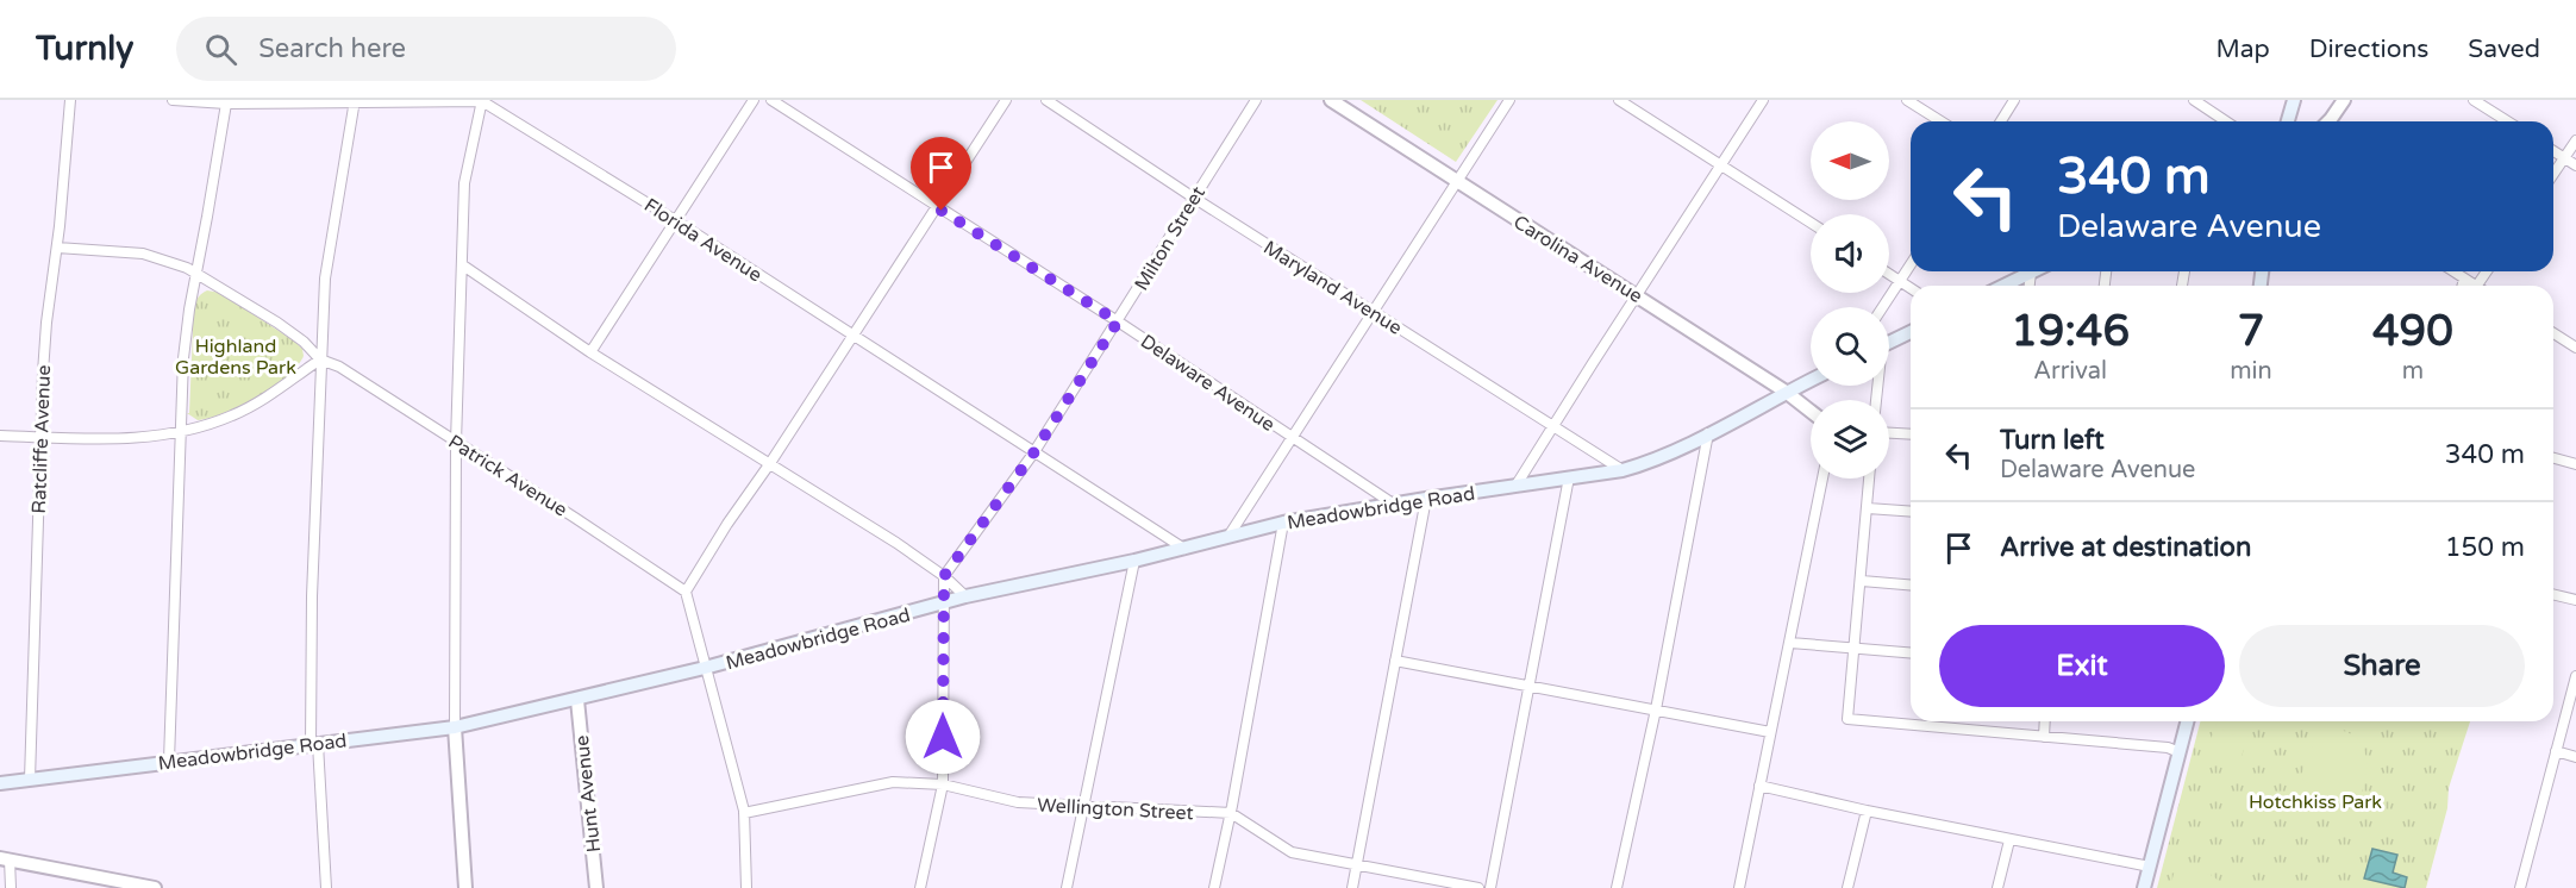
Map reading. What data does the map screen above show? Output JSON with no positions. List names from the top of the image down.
{
  "streets": {
    "main road": ["Meadowbridge Road"],
    "street": [
      "Milton Street",
      "Florida Avenue",
      "Carolina Avenue",
      "Maryland Avenue",
      "Delaware Avenue",
      "Ratcliffe Avenue",
      "Patrick Avenue",
      "Hunt Avenue",
      "Wellington Street"
    ]
  },
  "crossings": [
    ["Milton Street", "Florida Avenue"],
    ["Milton Street", "Maryland Avenue"],
    ["Milton Street", "Delaware Avenue"],
    ["Florida Avenue", "Meadowbridge Road"],
    ["Carolina Avenue", "Meadowbridge Road"],
    ["Maryland Avenue", "Meadowbridge Road"],
    ["Delaware Avenue", "Meadowbridge Road"],
    ["Ratcliffe Avenue", "Patrick Avenue"],
    ["Ratcliffe Avenue", "Meadowbridge Road"],
    ["Meadowbridge Road", "Hunt Avenue"]
  ],
  "parks": ["Highland Gardens Park", "Hotchkiss Park"],
  "north": "left",
  "page": {
    "header": "Turnly",
    "search": "Search here",
    "nav": ["Map", "Directions", "Saved"],
    "turn": ["340 m", "Delaware Avenue"],
    "eta": [
      "19:46",
      "Arrival",
      "7",
      "min",
      "490",
      "m"
    ],
    "list": [
      {
        "name": "Turn left",
        "note": "Delaware Avenue",
        "value": "340 m"
      },
      {
        "name": "Arrive at destination",
        "value": "150 m"
      }
    ],
    "buttons": ["Exit", "Share"]
  }
}
